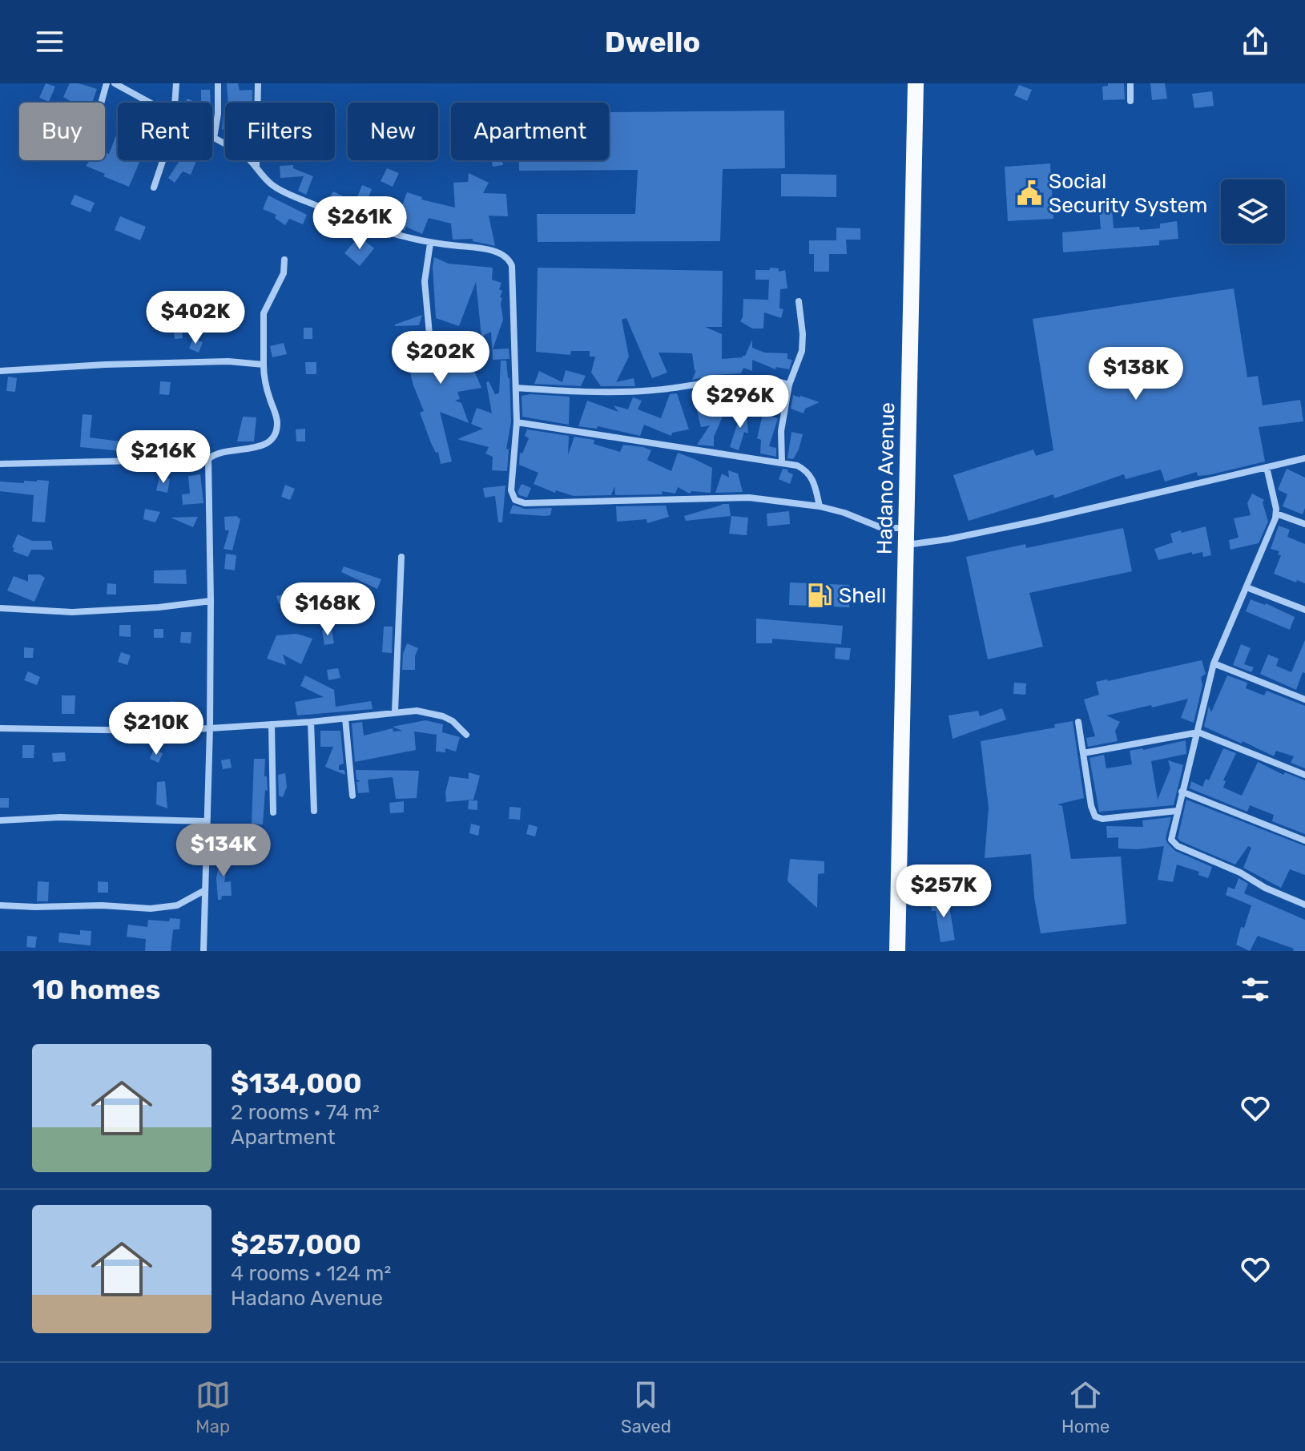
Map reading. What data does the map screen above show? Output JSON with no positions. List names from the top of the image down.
{
  "streets": {
    "main road": ["Hadano Avenue"]
  },
  "places": {
    "public building": ["Social Security System"],
    "fuel station": ["Shell"]
  },
  "page": {
    "header": "Dwello",
    "chip": [
      "Buy",
      "Rent",
      "Filters",
      "New",
      "Apartment"
    ],
    "price": [
      "$261K",
      "$402K",
      "$202K",
      "$138K",
      "$296K",
      "$216K",
      "$168K",
      "$210K",
      "$134K",
      "$257K"
    ],
    "heading": "10 homes",
    "list": [
      {
        "name": "$134,000",
        "note": "2 rooms · 74 m² · Apartment"
      },
      {
        "name": "$257,000",
        "note": "4 rooms · 124 m² · Hadano Avenue"
      }
    ],
    "tabs": ["Map", "Saved", "Home"]
  }
}
